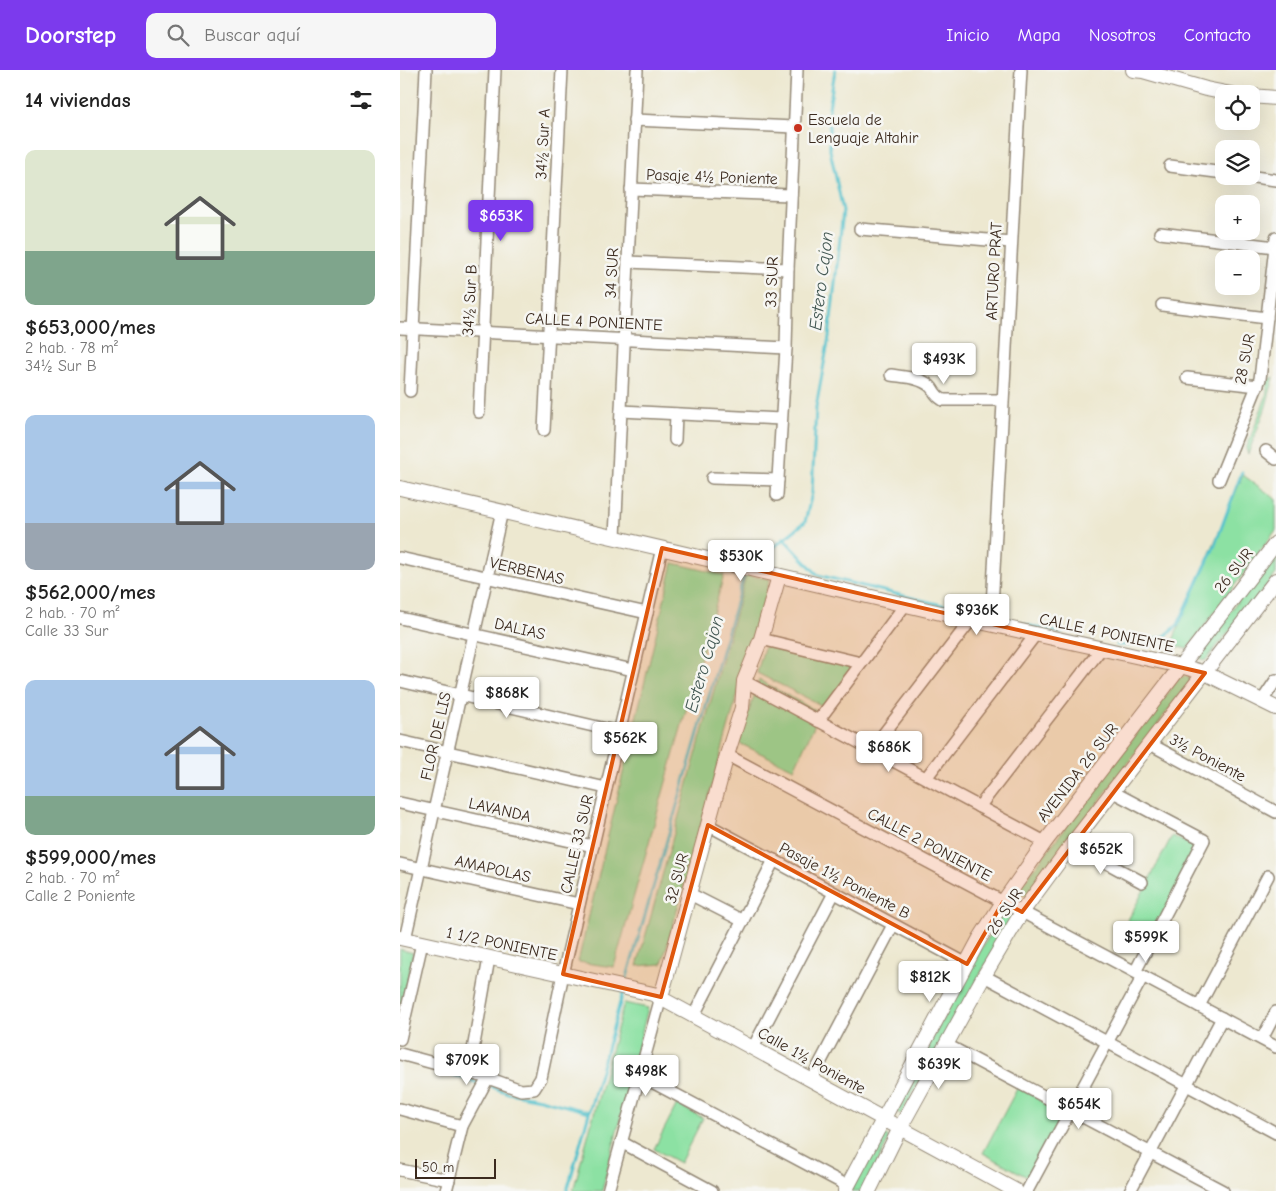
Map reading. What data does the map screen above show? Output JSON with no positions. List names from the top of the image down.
{
  "streets": {
    "street": [
      "34½ Sur A",
      "Pasaje 4½ Poniente",
      "ARTURO PRAT",
      "34 SUR",
      "33 SUR",
      "34½ Sur B",
      "CALLE 4 PONIENTE",
      "28 SUR",
      "VERBENAS",
      "26 SUR",
      "DALIAS",
      "FLOR DE LIS",
      "3½ Poniente",
      "AVENIDA 26 SUR",
      "LAVANDA",
      "CALLE 33 SUR",
      "CALLE 2 PONIENTE",
      "AMAPOLAS",
      "32 SUR",
      "Pasaje 1½ Poniente B",
      "1 1/2 PONIENTE",
      "Calle 1½ Poniente"
    ]
  },
  "crossings": [
    ["34½ Sur A", "CALLE 4 PONIENTE"],
    ["Pasaje 4½ Poniente", "34 SUR"],
    ["Pasaje 4½ Poniente", "33 SUR"],
    ["ARTURO PRAT", "CALLE 4 PONIENTE"],
    ["34 SUR", "CALLE 4 PONIENTE"],
    ["33 SUR", "CALLE 4 PONIENTE"],
    ["34½ Sur B", "CALLE 4 PONIENTE"],
    ["CALLE 4 PONIENTE", "26 SUR"],
    ["CALLE 4 PONIENTE", "AVENIDA 26 SUR"],
    ["CALLE 4 PONIENTE", "CALLE 33 SUR"],
    ["CALLE 4 PONIENTE", "32 SUR"],
    ["VERBENAS", "FLOR DE LIS"],
    ["VERBENAS", "CALLE 33 SUR"],
    ["26 SUR", "3½ Poniente"],
    ["26 SUR", "AVENIDA 26 SUR"],
    ["26 SUR", "CALLE 2 PONIENTE"],
    ["26 SUR", "Pasaje 1½ Poniente B"],
    ["26 SUR", "Calle 1½ Poniente"],
    ["DALIAS", "FLOR DE LIS"],
    ["DALIAS", "CALLE 33 SUR"],
    ["FLOR DE LIS", "LAVANDA"],
    ["FLOR DE LIS", "AMAPOLAS"],
    ["FLOR DE LIS", "1 1/2 PONIENTE"],
    ["AVENIDA 26 SUR", "CALLE 2 PONIENTE"],
    ["LAVANDA", "CALLE 33 SUR"],
    ["CALLE 33 SUR", "AMAPOLAS"],
    ["CALLE 33 SUR", "1 1/2 PONIENTE"],
    ["CALLE 2 PONIENTE", "32 SUR"],
    ["32 SUR", "Pasaje 1½ Poniente B"],
    ["32 SUR", "Calle 1½ Poniente"],
    ["1 1/2 PONIENTE", "Calle 1½ Poniente"]
  ],
  "water": ["Estero Cajon"],
  "places": ["Escuela de Lenguaje Altahir"],
  "scale_bar": "50 m",
  "page": {
    "header": "Doorstep",
    "search": "Buscar aquí",
    "nav": [
      "Inicio",
      "Mapa",
      "Nosotros",
      "Contacto"
    ],
    "heading": "14 viviendas",
    "map_buttons": ["+", "−"],
    "list": [
      {
        "name": "$653,000/mes",
        "note": "2 hab. · 78 m² · 34½ Sur B"
      },
      {
        "name": "$562,000/mes",
        "note": "2 hab. · 70 m² · Calle 33 Sur"
      },
      {
        "name": "$599,000/mes",
        "note": "2 hab. · 70 m² · Calle 2 Poniente"
      }
    ],
    "price": [
      "$653K",
      "$493K",
      "$530K",
      "$936K",
      "$868K",
      "$562K",
      "$686K",
      "$652K",
      "$599K",
      "$812K",
      "$709K",
      "$639K",
      "$498K",
      "$654K"
    ],
    "scale": "50 m"
  }
}
